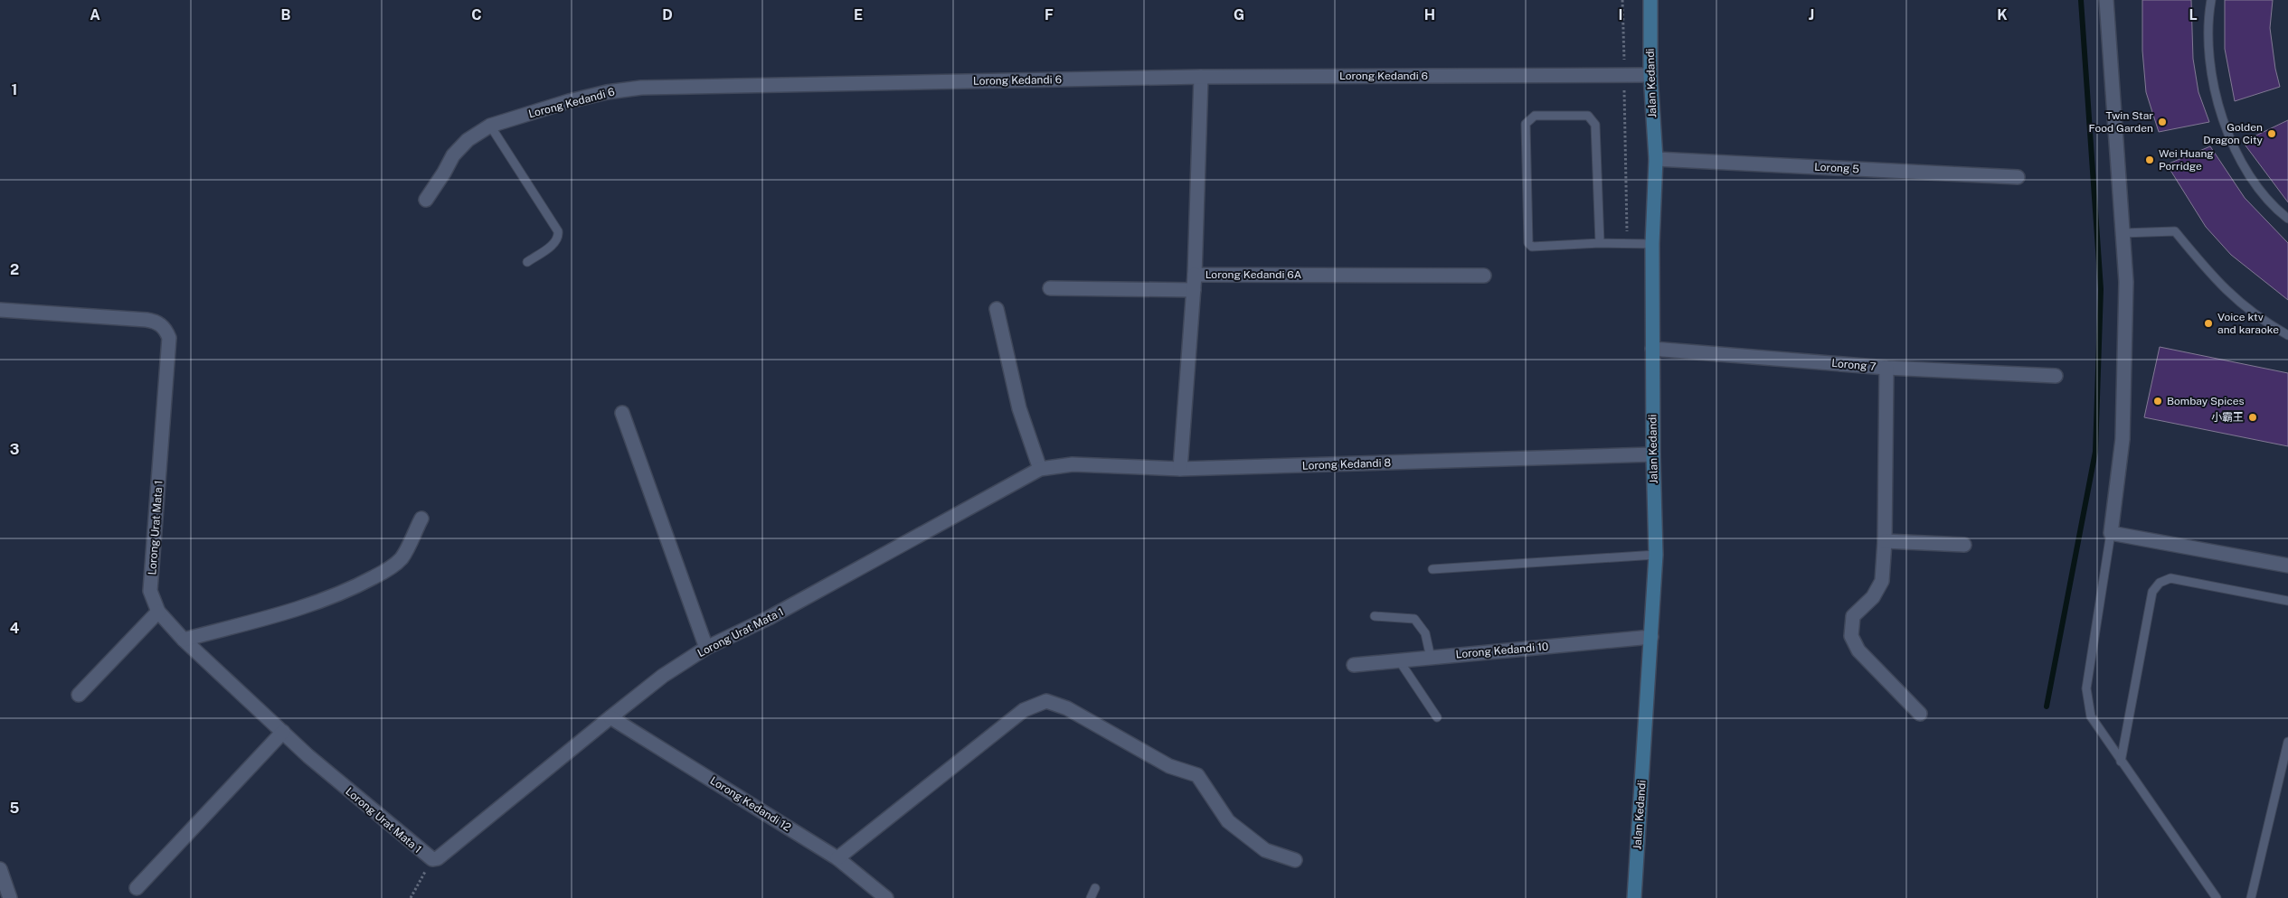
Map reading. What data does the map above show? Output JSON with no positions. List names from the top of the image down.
{
  "streets": {
    "street": [
      "Lorong Kedandi 6",
      "Jalan Kedandi",
      "Lorong 5",
      "Lorong Kedandi 6A",
      "Lorong 7",
      "Lorong Kedandi 8",
      "Lorong Urat Mata 1",
      "Lorong Kedandi 10",
      "Lorong Kedandi 12"
    ]
  },
  "crossings": [
    ["Lorong Kedandi 6", "Jalan Kedandi"],
    ["Lorong Kedandi 6", "Lorong Kedandi 6A"],
    ["Jalan Kedandi", "Lorong 5"],
    ["Jalan Kedandi", "Lorong 7"],
    ["Jalan Kedandi", "Lorong Kedandi 8"],
    ["Jalan Kedandi", "Lorong Kedandi 10"],
    ["Lorong Kedandi 8", "Lorong Urat Mata 1"],
    ["Lorong Urat Mata 1", "Lorong Kedandi 12"]
  ],
  "places": [
    "Twin Star Food Garden",
    "Golden Dragon City",
    "Wei Huang Porridge",
    "Voice ktv and karaoke",
    "Bombay Spices",
    "小霸王"
  ],
  "grid": {
    "columns": [
      "A",
      "B",
      "C",
      "D",
      "E",
      "F",
      "G",
      "H",
      "I",
      "J",
      "K",
      "L"
    ],
    "rows": [
      "1",
      "2",
      "3",
      "4",
      "5"
    ]
  }
}
